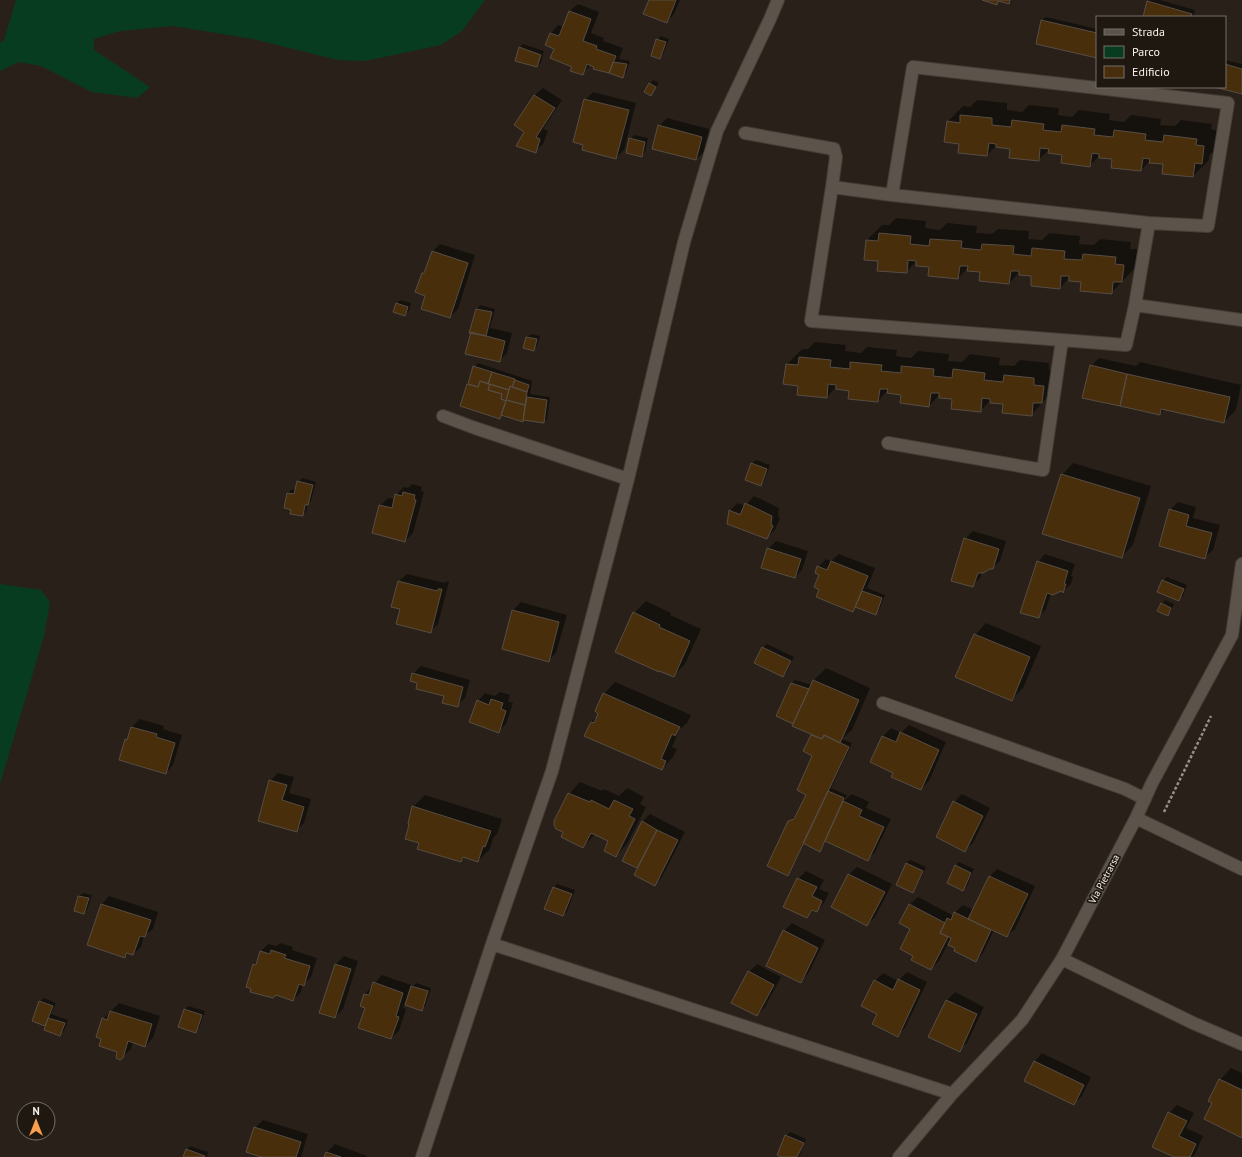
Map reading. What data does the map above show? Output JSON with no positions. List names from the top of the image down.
{
  "streets": {
    "street": ["Via Pietrarsa"]
  },
  "legend": ["Strada", "Parco", "Edificio"],
  "north": "top"
}
